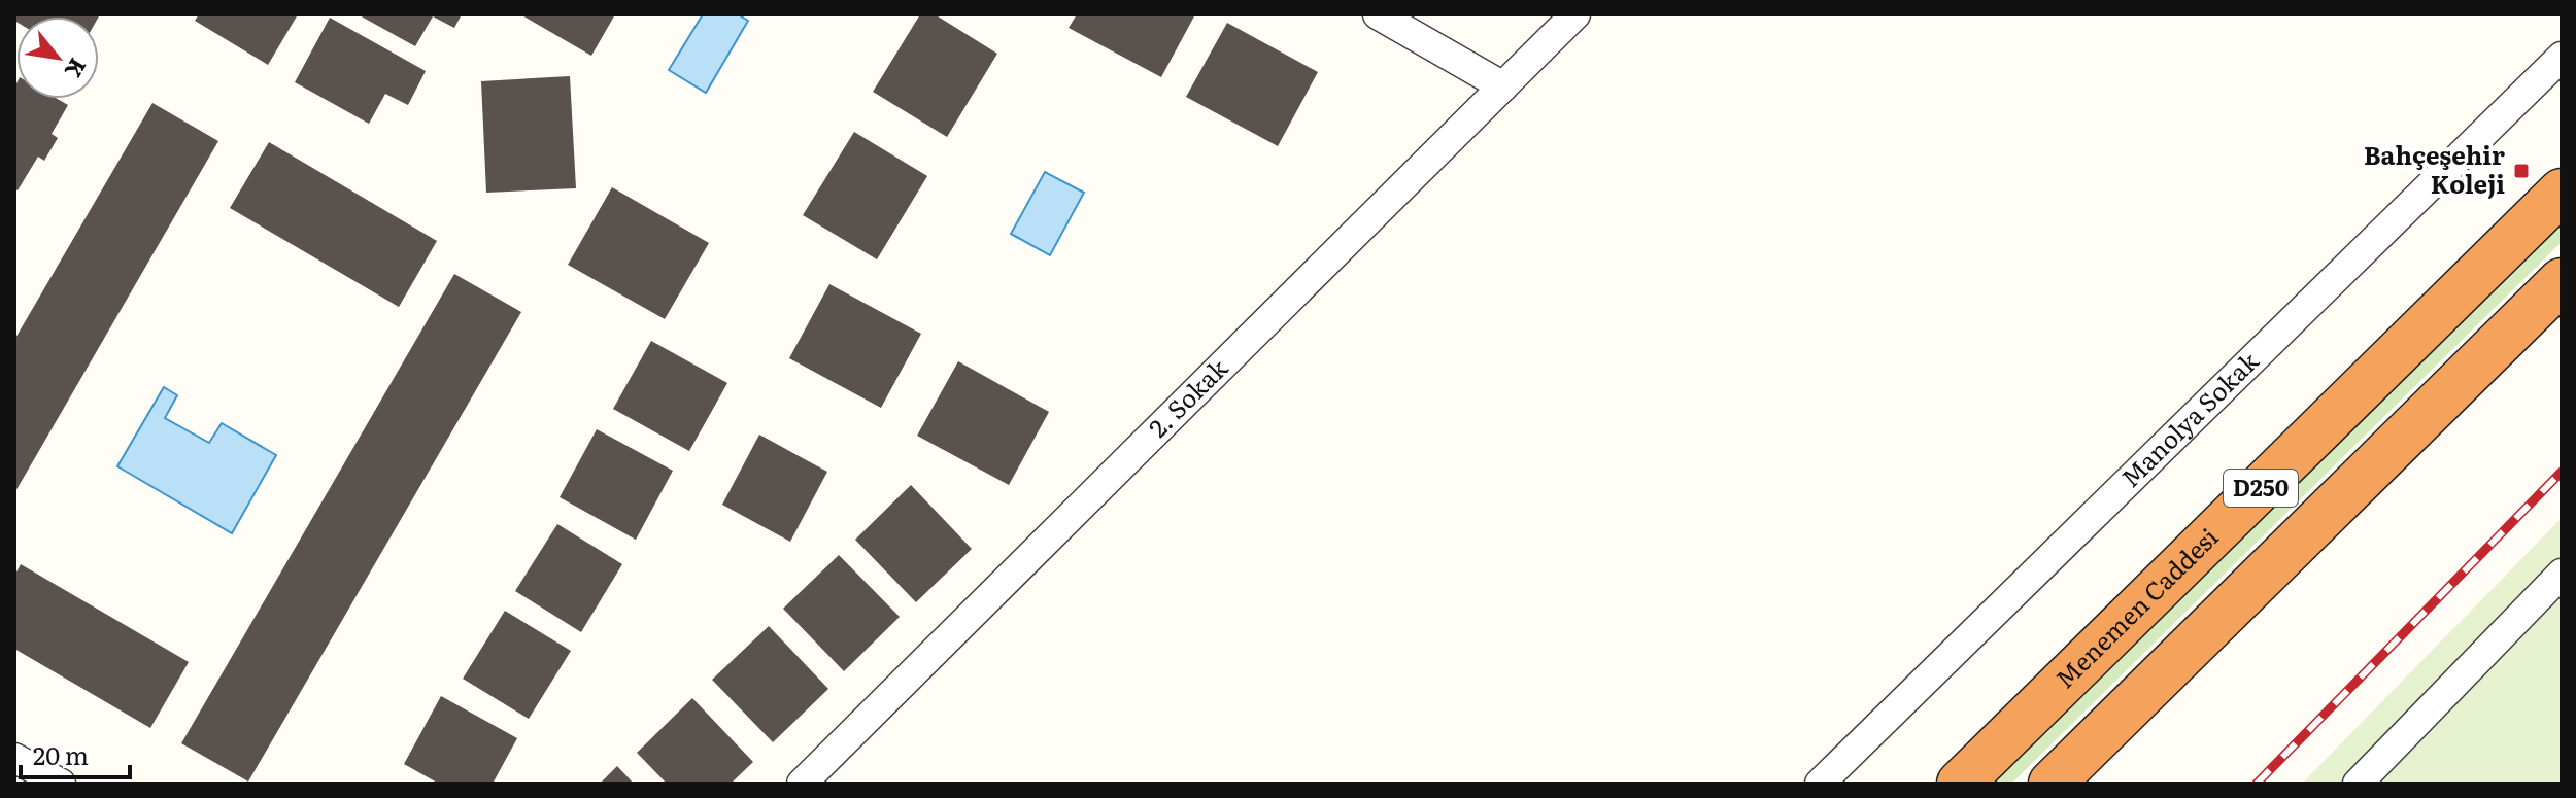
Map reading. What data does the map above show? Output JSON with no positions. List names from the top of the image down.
{
  "streets": {
    "highway": ["D250", "Menemen Caddesi"],
    "street": ["2. Sokak", "Manolya Sokak"]
  },
  "places": {
    "transit": ["Bahçeşehir Koleji"]
  },
  "scale_bar": "20 m",
  "north": "bottom right"
}
